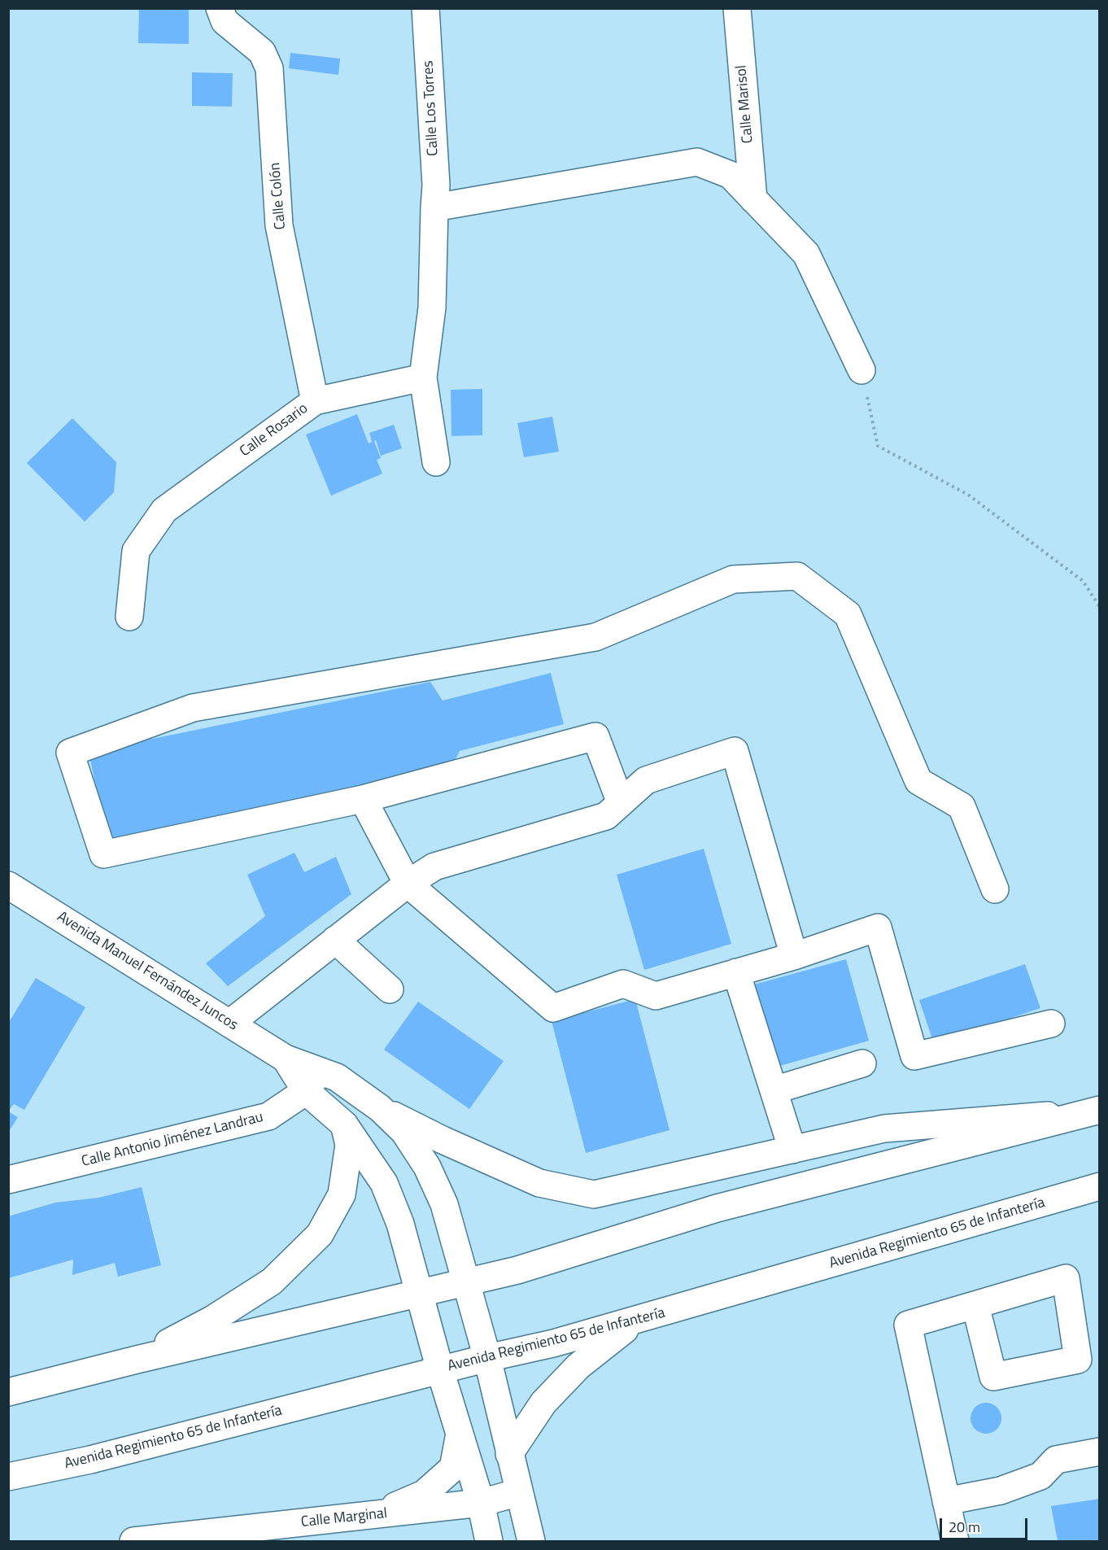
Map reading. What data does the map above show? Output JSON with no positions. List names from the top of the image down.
{
  "streets": {
    "street": [
      "Calle Marisol",
      "Calle Los Torres",
      "Calle Colón",
      "Calle Rosario",
      "Avenida Manuel Fernández Juncos",
      "Calle Antonio Jiménez Landrau",
      "Avenida Regimiento 65 de Infantería",
      "Calle Marginal"
    ]
  },
  "crossings": [
    ["Calle Los Torres", "Calle Rosario"],
    ["Calle Colón", "Calle Rosario"],
    ["Avenida Manuel Fernández Juncos", "Calle Antonio Jiménez Landrau"],
    ["Avenida Manuel Fernández Juncos", "Avenida Regimiento 65 de Infantería"],
    ["Avenida Manuel Fernández Juncos", "Calle Marginal"]
  ],
  "scale_bar": "20 m"
}
